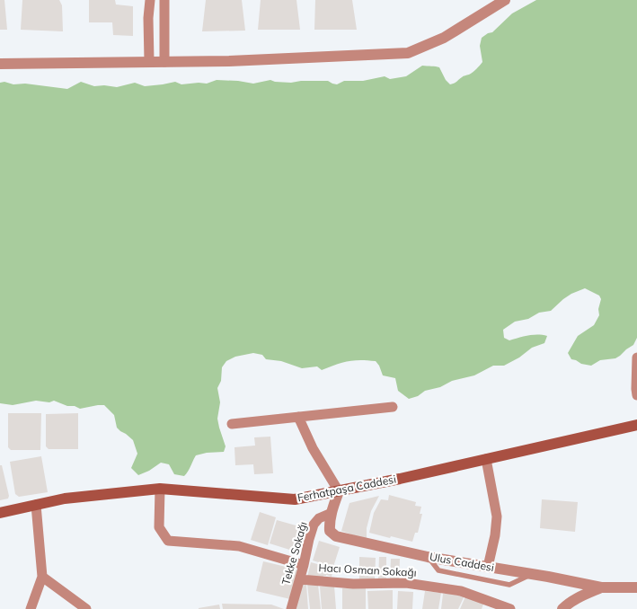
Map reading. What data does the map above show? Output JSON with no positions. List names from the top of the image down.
{
  "streets": {
    "main road": ["Ferhatpaşa Caddesi"],
    "street": ["Tekke Sokağı", "Ulus Caddesi", "Hacı Osman Sokağı"]
  },
  "crossings": [
    ["Ferhatpaşa Caddesi", "Ulus Caddesi"],
    ["Tekke Sokağı", "Ulus Caddesi"],
    ["Tekke Sokağı", "Hacı Osman Sokağı"]
  ]
}
